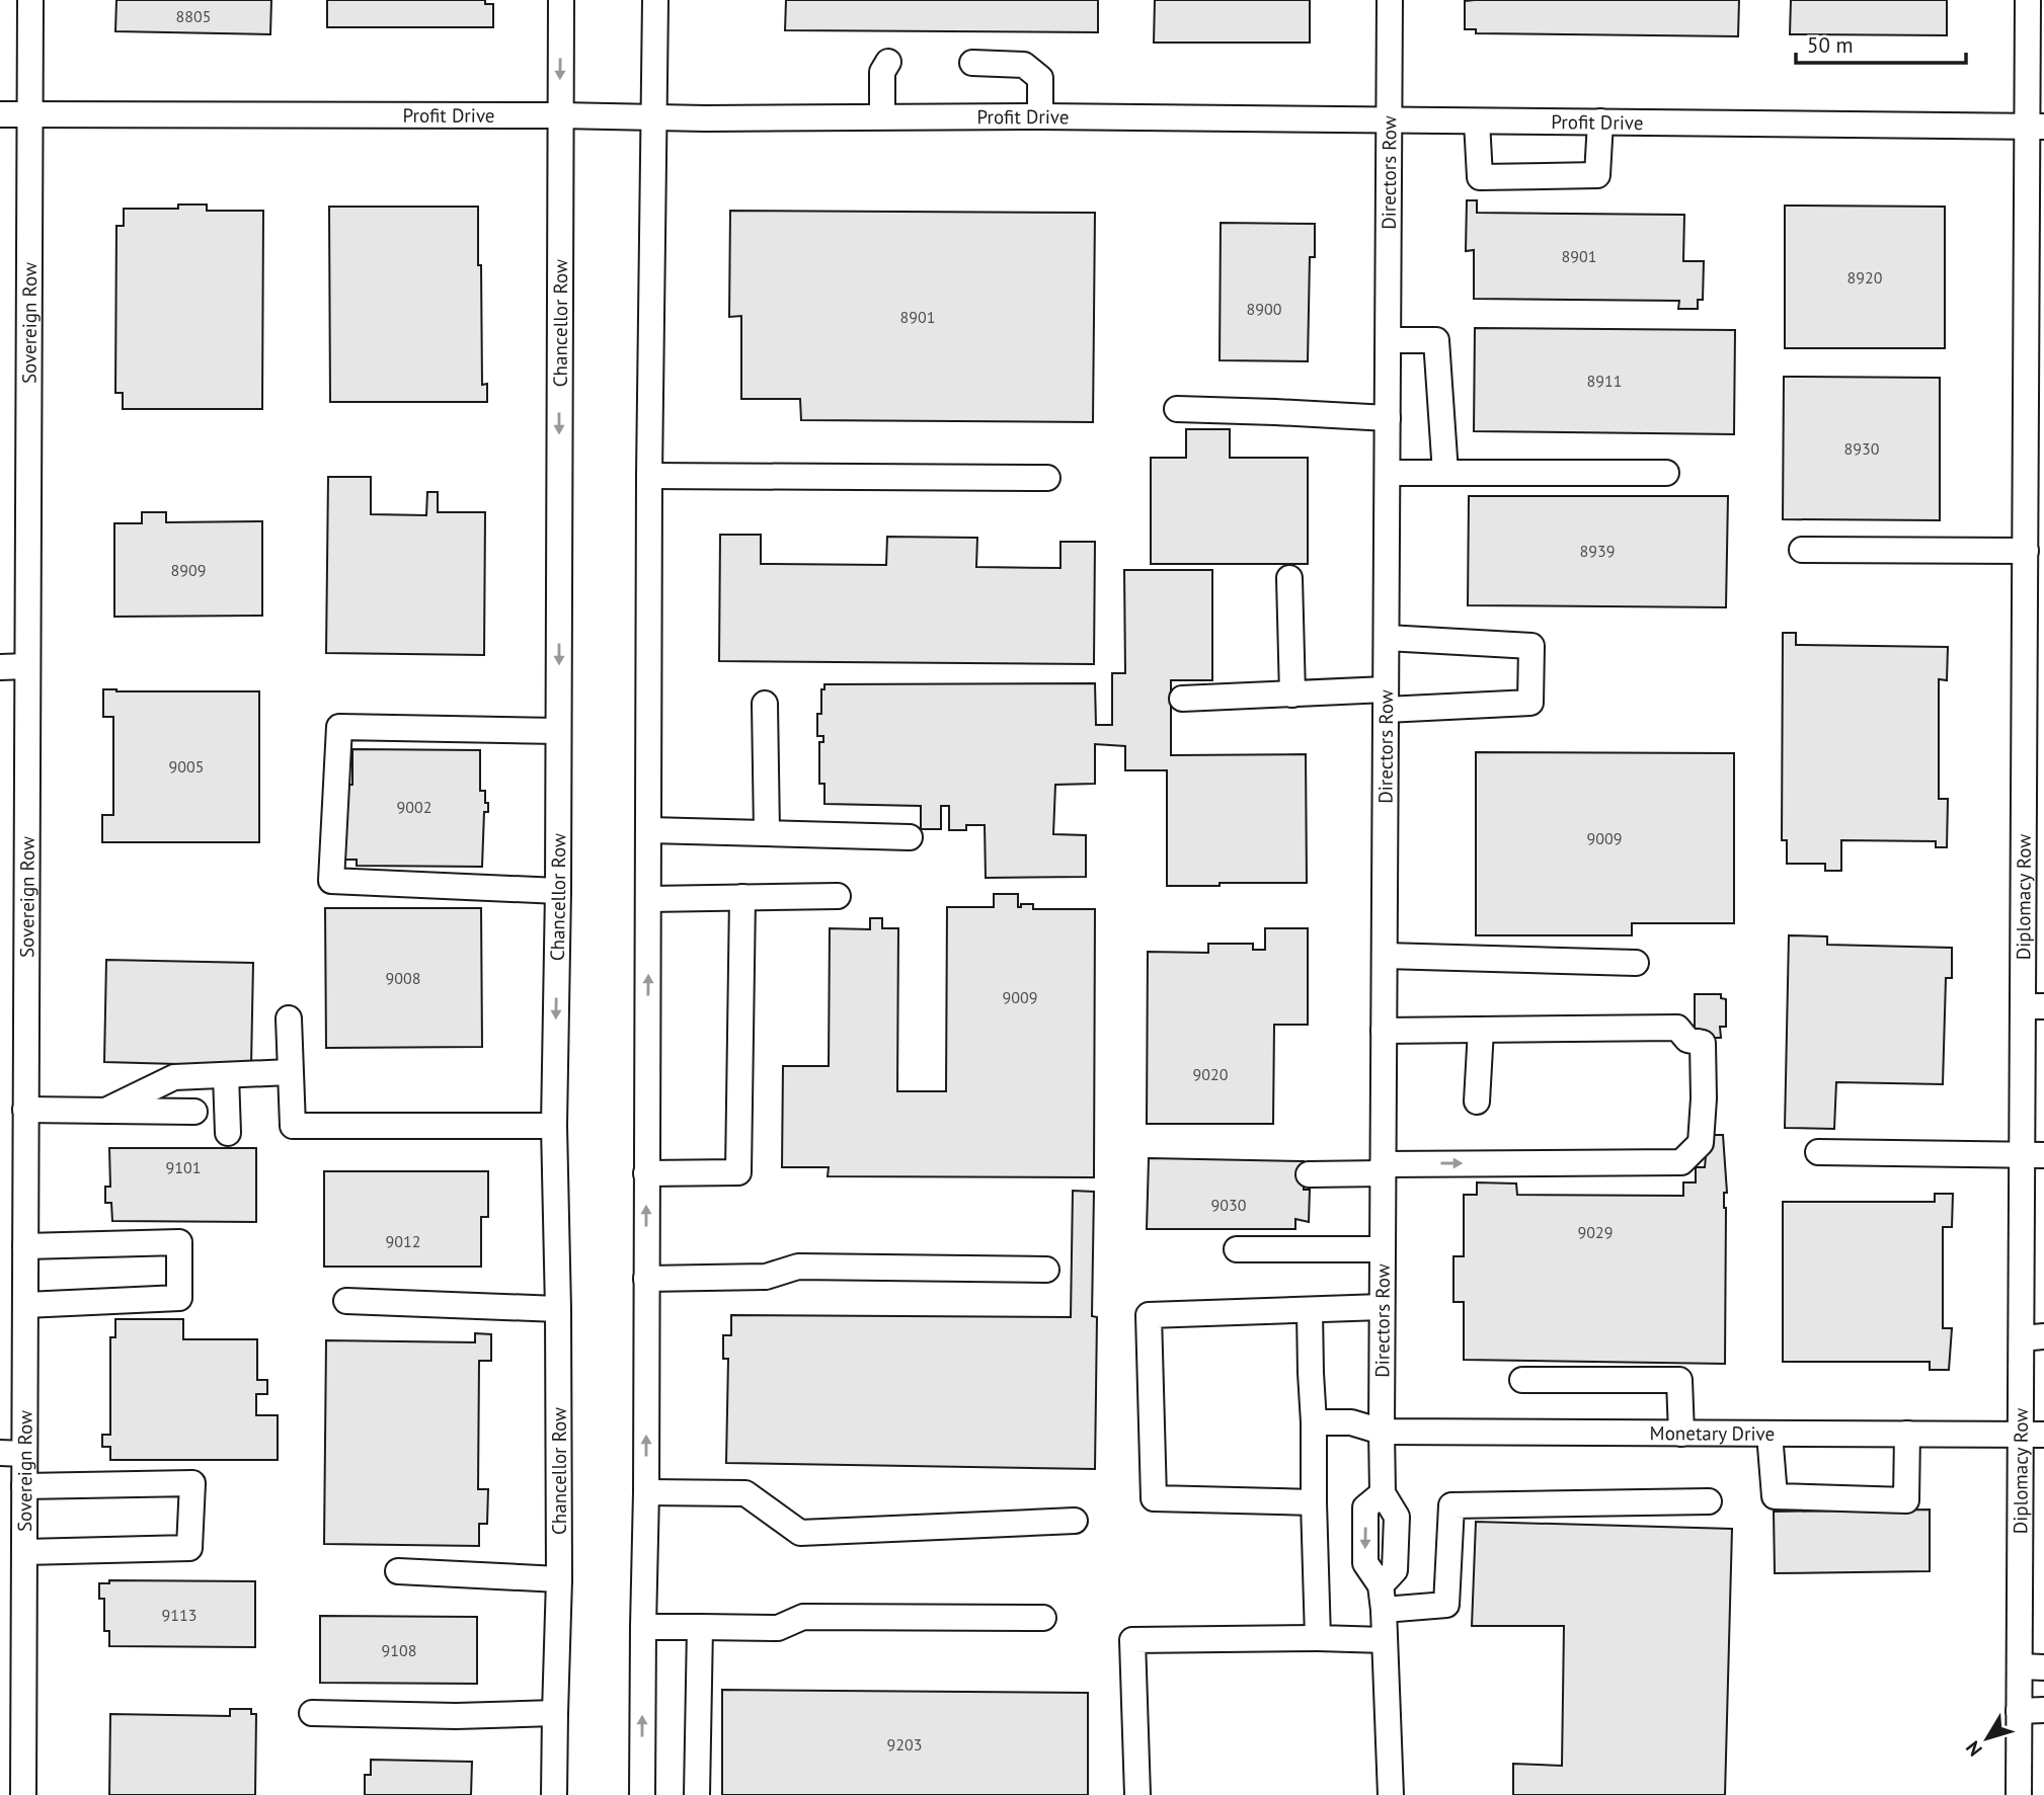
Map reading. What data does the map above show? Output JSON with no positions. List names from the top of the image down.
{
  "streets": {
    "street": [
      "Profit Drive",
      "Directors Row",
      "Sovereign Row",
      "Chancellor Row",
      "Diplomacy Row",
      "Monetary Drive"
    ]
  },
  "crossings": [
    ["Profit Drive", "Directors Row"],
    ["Profit Drive", "Sovereign Row"],
    ["Profit Drive", "Chancellor Row"],
    ["Profit Drive", "Diplomacy Row"],
    ["Directors Row", "Monetary Drive"],
    ["Diplomacy Row", "Monetary Drive"]
  ],
  "house_numbers": [
    "8805",
    "8901",
    "8920",
    "8900",
    "8901",
    "8911",
    "8930",
    "8939",
    "8909",
    "9005",
    "9002",
    "9009",
    "9008",
    "9009",
    "9020",
    "9101",
    "9030",
    "9029",
    "9012",
    "9113",
    "9108",
    "9203"
  ],
  "scale_bar": "50 m",
  "north": "bottom left"
}
